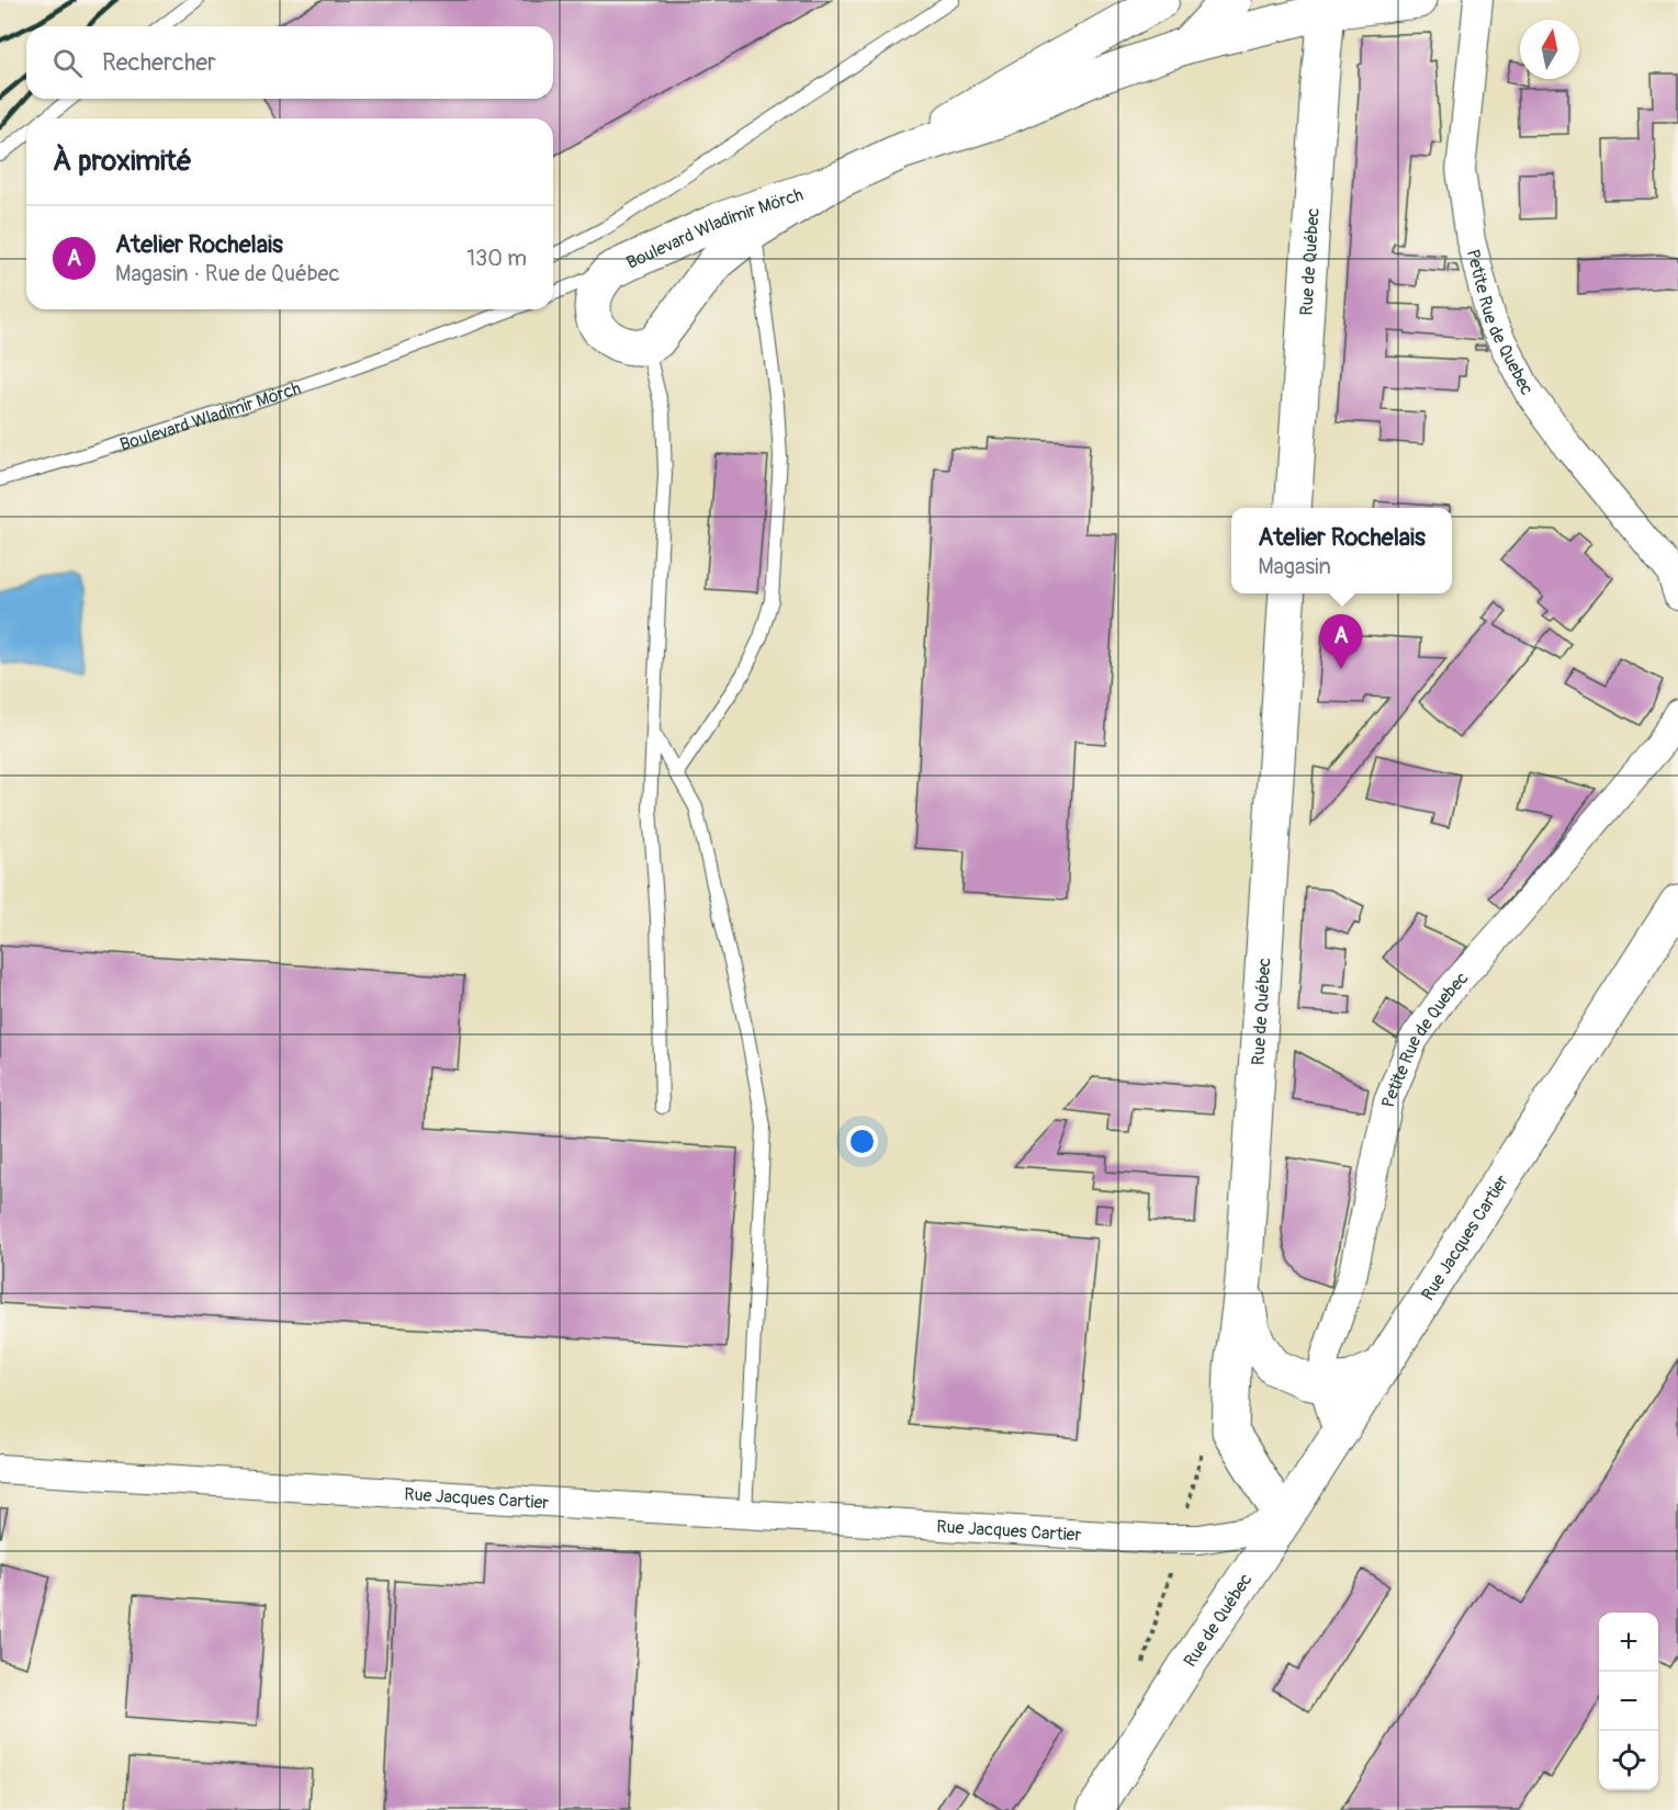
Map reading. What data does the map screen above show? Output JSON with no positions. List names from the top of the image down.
{
  "streets": {
    "street": [
      "Boulevard Wladimir Mörch",
      "Rue de Québec",
      "Petite Rue de Quebec",
      "Rue Jacques Cartier"
    ]
  },
  "crossings": [
    ["Boulevard Wladimir Mörch", "Rue de Québec"],
    ["Rue de Québec", "Rue Jacques Cartier"],
    ["Petite Rue de Quebec", "Rue Jacques Cartier"]
  ],
  "north": "top",
  "page": {
    "search": "Rechercher",
    "heading": "À proximité",
    "list": [
      {
        "mark": "A",
        "name": "Atelier Rochelais",
        "note": "Magasin · Rue de Québec",
        "value": "130 m"
      }
    ],
    "popup": ["Atelier Rochelais", "Magasin"],
    "pins": "A",
    "map_buttons": ["+", "−"]
  }
}
